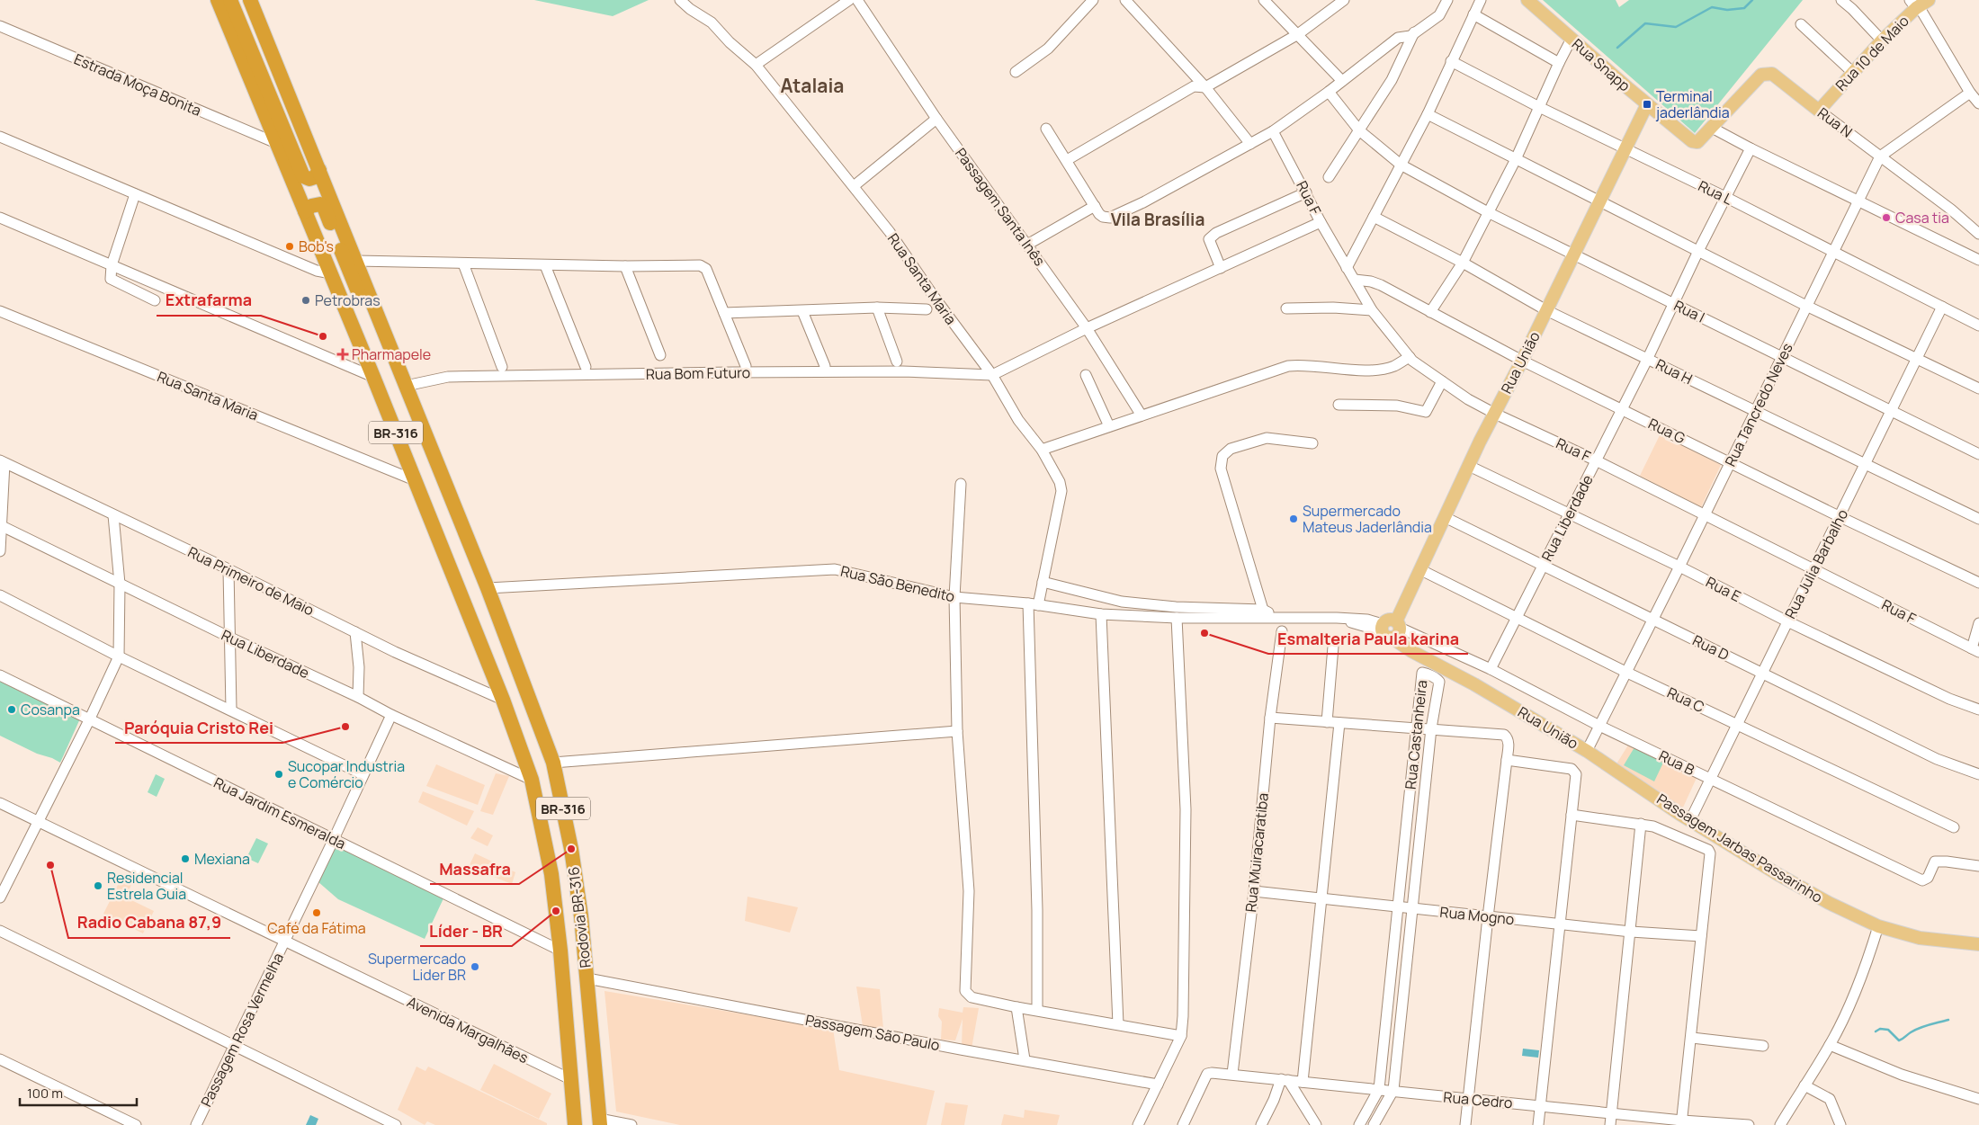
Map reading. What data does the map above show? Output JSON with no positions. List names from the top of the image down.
{
  "streets": {
    "highway": ["BR-316", "Rodovia BR-316"],
    "main road": [
      "Rua 10 de Maio",
      "Rua Snapp",
      "Rua N",
      "Rua União",
      "Passagem Jarbas Passarinho"
    ],
    "street": [
      "Estrada Moça Bonita",
      "Rua L",
      "Rua F",
      "Passagem Santa Inês",
      "Rua Santa Maria",
      "Rua I",
      "Rua H",
      "Rua Bom Futuro",
      "Rua Tancredo Neves",
      "Rua G",
      "Rua Liberdade",
      "Rua Julia Barbalho",
      "Rua Primeiro de Maio",
      "Rua São Benedito",
      "Rua E",
      "Rua D",
      "Rua C",
      "Rua Castanheira",
      "Rua B",
      "Rua Jardim Esmeralda",
      "Rua Muiracaratiba",
      "Rua Mogno",
      "Passagem Rosa Vermelha",
      "Avenida Margalhães",
      "Passagem São Paulo",
      "Rua Cedro"
    ]
  },
  "crossings": [
    ["Rua 10 de Maio", "Rua N"],
    ["Rua Snapp", "Rua N"],
    ["Rua Snapp", "Rua União"],
    ["Estrada Moça Bonita", "BR-316"],
    ["Rua N", "Rua Tancredo Neves"],
    ["Rua L", "Rua União"],
    ["Rua L", "Rua Tancredo Neves"],
    ["Rua L", "Rua Liberdade"],
    ["Rua L", "Rua Julia Barbalho"],
    ["Rua F", "Rua União"],
    ["Rua F", "Rua Tancredo Neves"],
    ["Rua F", "Rua G"],
    ["Rua F", "Rua Liberdade"],
    ["Rua F", "Rua Julia Barbalho"],
    ["Rua Santa Maria", "Rua Bom Futuro"],
    ["Rua Santa Maria", "BR-316"],
    ["Rua Santa Maria", "Rua São Benedito"],
    ["Rua I", "Rua União"],
    ["Rua I", "Rua Tancredo Neves"],
    ["Rua I", "Rua Liberdade"],
    ["Rua I", "Rua Julia Barbalho"],
    ["Rua União", "Rua H"],
    ["Rua União", "Rua Tancredo Neves"],
    ["Rua União", "Rua G"],
    ["Rua União", "Rua São Benedito"],
    ["Rua União", "Rua E"],
    ["Rua União", "Rua D"],
    ["Rua União", "Rua C"],
    ["Rua União", "Rua B"],
    ["Rua União", "Passagem Jarbas Passarinho"],
    ["Rua H", "Rua Tancredo Neves"],
    ["Rua H", "Rua Liberdade"],
    ["Rua H", "Rua Julia Barbalho"],
    ["Rua Bom Futuro", "BR-316"],
    ["Rua Bom Futuro", "Rodovia BR-316"],
    ["Rua Tancredo Neves", "Rua G"],
    ["Rua Tancredo Neves", "Rua E"],
    ["Rua Tancredo Neves", "Rua D"],
    ["Rua Tancredo Neves", "Rua C"],
    ["Rua Tancredo Neves", "Rua B"],
    ["Rua Tancredo Neves", "Passagem Jarbas Passarinho"],
    ["Rua G", "Rua Liberdade"],
    ["Rua G", "Rua Julia Barbalho"],
    ["BR-316", "Rua Liberdade"],
    ["BR-316", "Rua Primeiro de Maio"],
    ["BR-316", "Rodovia BR-316"],
    ["Rua Liberdade", "Rua E"],
    ["Rua Liberdade", "Rua D"],
    ["Rua Liberdade", "Rua C"],
    ["Rua Liberdade", "Rua B"],
    ["Rua Liberdade", "Rodovia BR-316"],
    ["Rua Liberdade", "Passagem Rosa Vermelha"],
    ["Rua Julia Barbalho", "Rua E"],
    ["Rua Julia Barbalho", "Rua D"],
    ["Rua Julia Barbalho", "Rua C"],
    ["Rua Julia Barbalho", "Rua B"],
    ["Rua Julia Barbalho", "Passagem Jarbas Passarinho"],
    ["Rua São Benedito", "Rodovia BR-316"],
    ["Rua Castanheira", "Rua Mogno"],
    ["Rua Castanheira", "Rua Cedro"],
    ["Rua Jardim Esmeralda", "Rodovia BR-316"],
    ["Rua Jardim Esmeralda", "Passagem Rosa Vermelha"],
    ["Rua Muiracaratiba", "Rua Mogno"],
    ["Rua Muiracaratiba", "Rua Cedro"],
    ["Rodovia BR-316", "Avenida Margalhães"],
    ["Rodovia BR-316", "Passagem São Paulo"],
    ["Passagem Rosa Vermelha", "Avenida Margalhães"]
  ],
  "districts": ["Atalaia", "Vila Brasília"],
  "places": {
    "transit": ["Terminal jaderlândia"],
    "other": [
      "Casa tia",
      "Bob's",
      "Petrobras",
      "Extrafarma",
      "Supermercado Mateus Jaderlândia",
      "Esmalteria Paula karina",
      "Cosanpa",
      "Paróquia Cristo Rei",
      "Sucopar Industria e Comércio",
      "Massafra",
      "Mexiana",
      "Radio Cabana 87,9",
      "Residencial Estrela Guia",
      "Líder - BR",
      "Café da Fátima",
      "Supermercado Lider BR"
    ],
    "health": ["Pharmapele"]
  },
  "scale_bar": "100 m"
}
